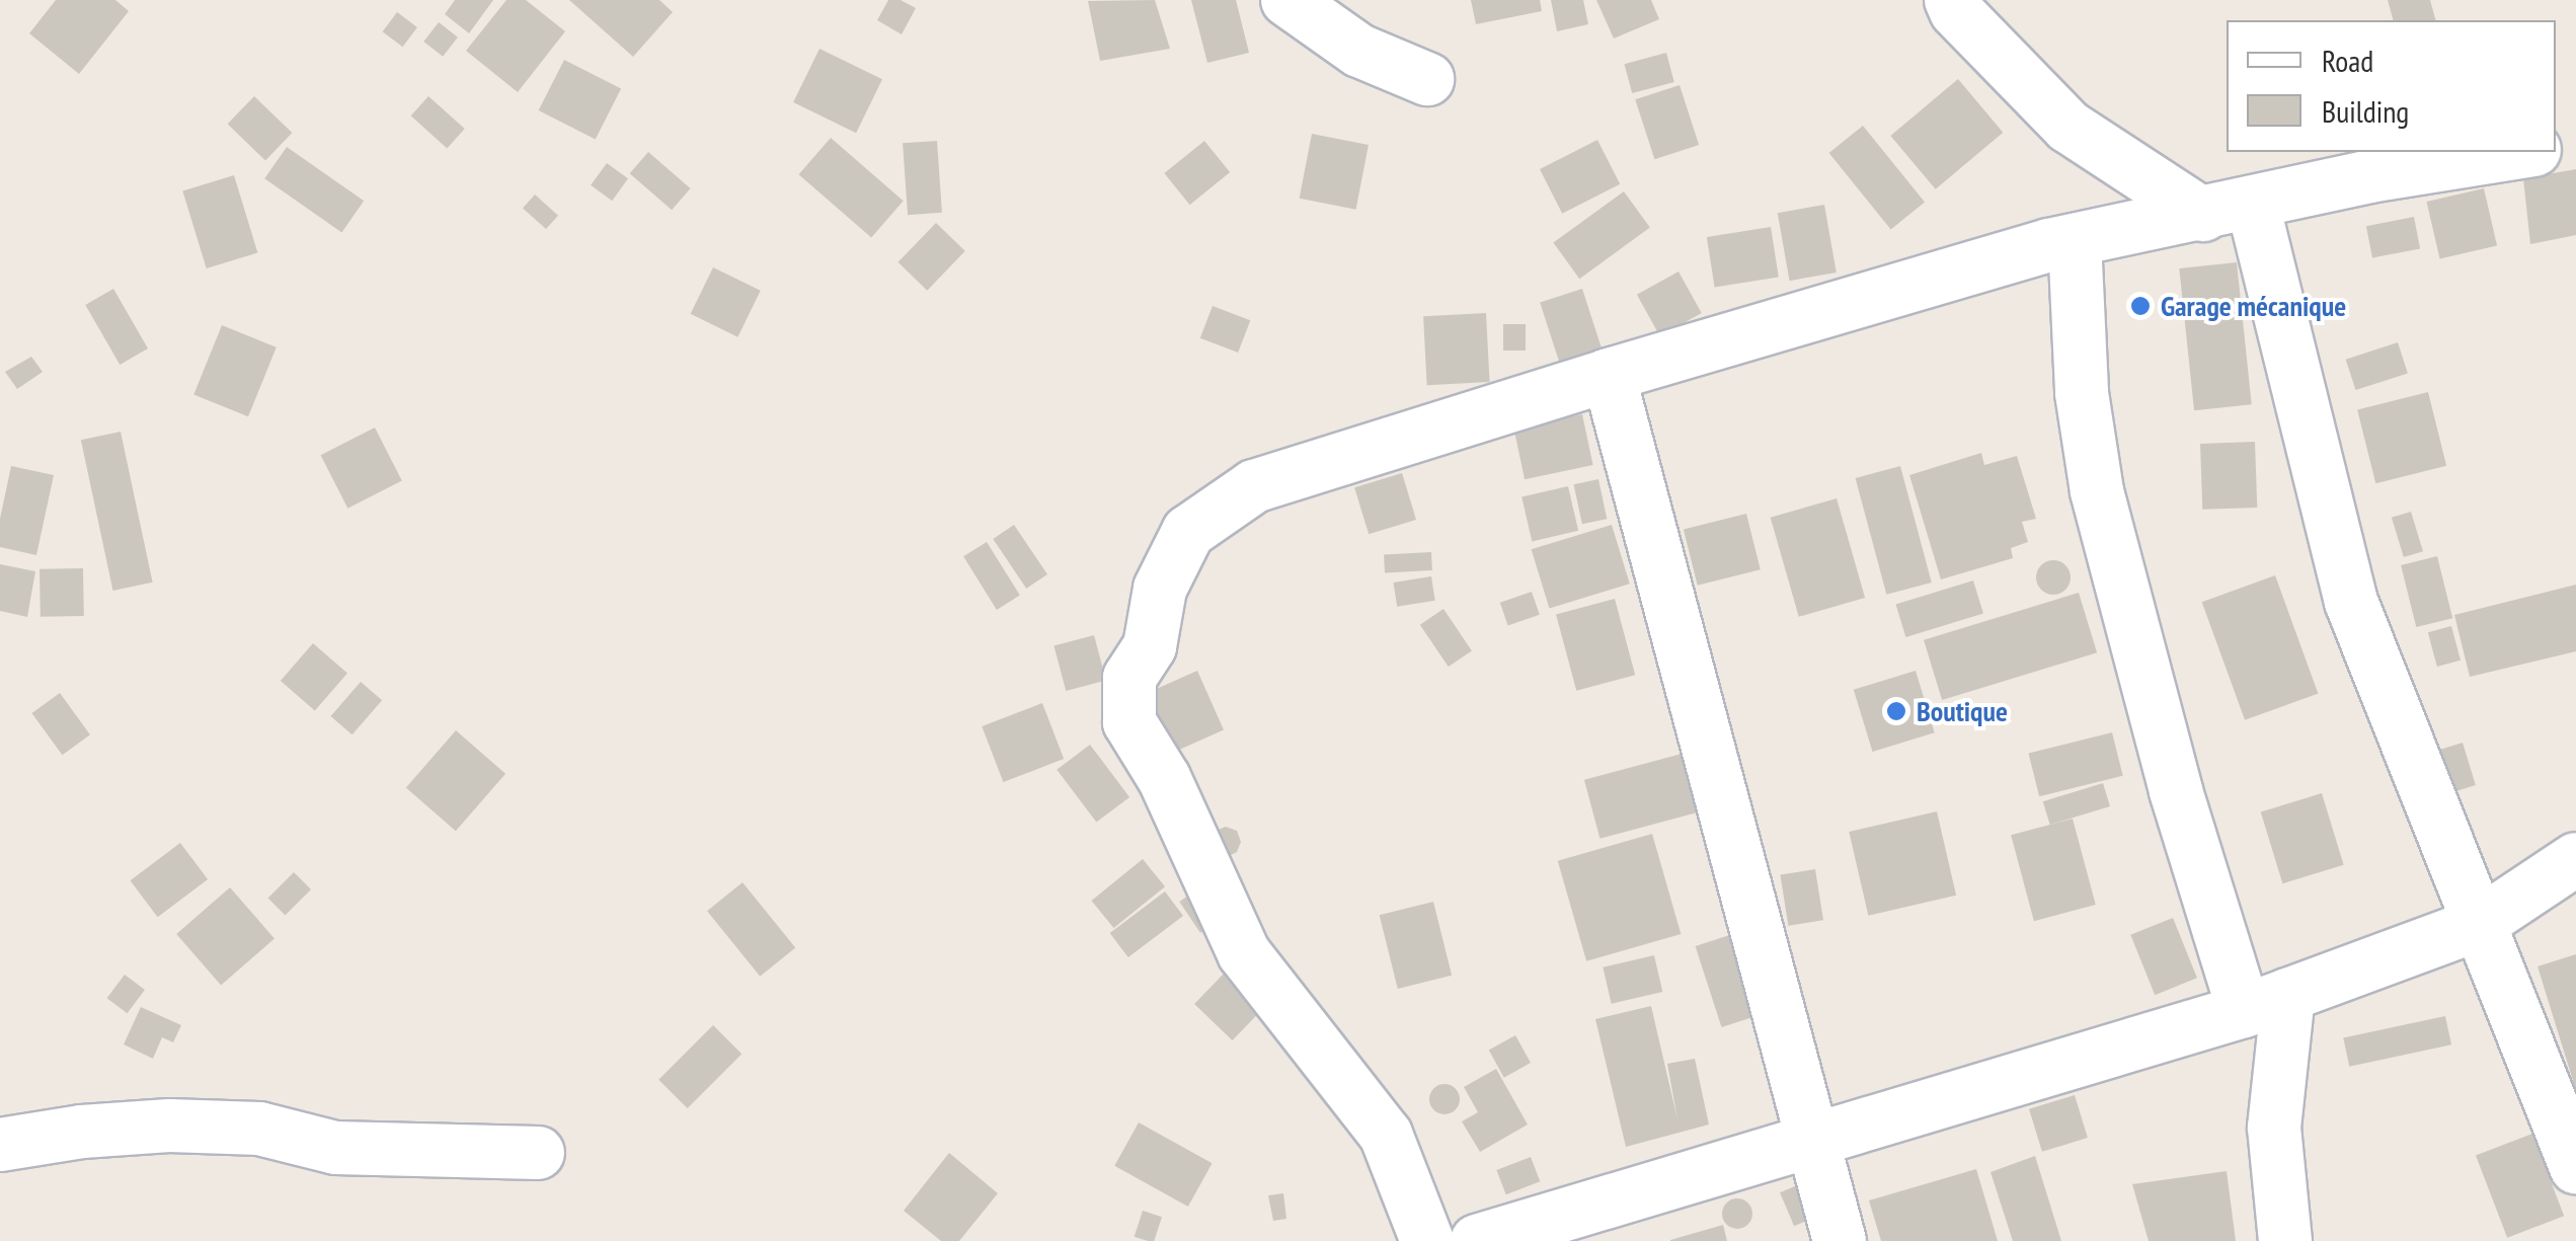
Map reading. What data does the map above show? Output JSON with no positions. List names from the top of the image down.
{
  "places": ["Garage mécanique", "Boutique"],
  "legend": ["Road", "Building"]
}
